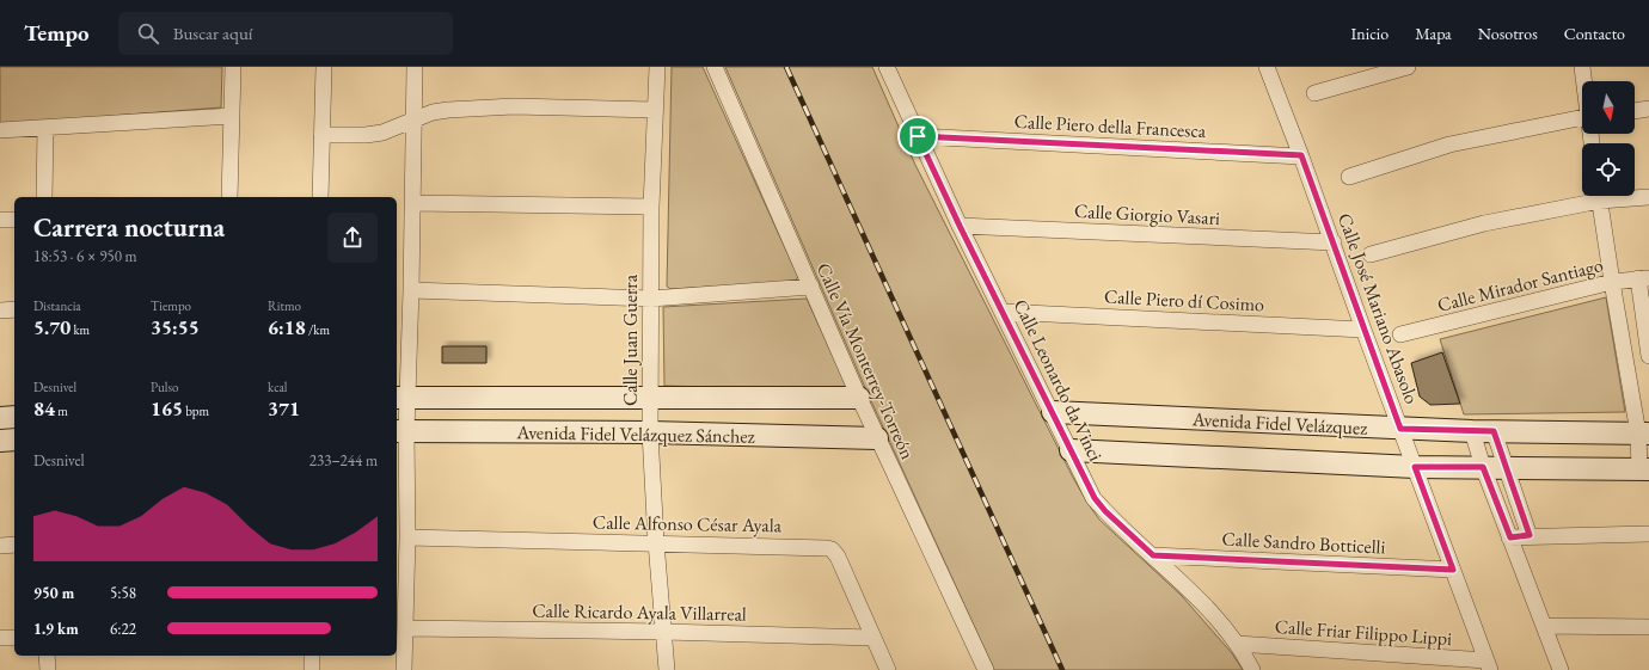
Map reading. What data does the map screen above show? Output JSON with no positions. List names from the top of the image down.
{
  "streets": {
    "street": [
      "Calle Piero della Francesca",
      "Calle Giorgio Vasari",
      "Calle Mirador Santiago",
      "Calle Piero dí Cosimo",
      "Calle José Mariano Abasolo",
      "Calle Juan Guerra",
      "Calle Vía Monterrey-Torreón",
      "Calle Leonardo da Vinci",
      "Avenida Fidel Velázquez",
      "Avenida Fidel Velázquez Sánchez",
      "Calle Alfonso César Ayala",
      "Calle Sandro Botticelli",
      "Calle Ricardo Ayala Villarreal",
      "Calle Friar Filippo Lippi"
    ]
  },
  "crossings": [
    ["Calle Piero della Francesca", "Calle José Mariano Abasolo"],
    ["Calle Piero della Francesca", "Calle Leonardo da Vinci"],
    ["Calle Giorgio Vasari", "Calle José Mariano Abasolo"],
    ["Calle Giorgio Vasari", "Calle Leonardo da Vinci"],
    ["Calle Piero dí Cosimo", "Calle José Mariano Abasolo"],
    ["Calle Piero dí Cosimo", "Calle Leonardo da Vinci"],
    ["Calle José Mariano Abasolo", "Avenida Fidel Velázquez"],
    ["Calle José Mariano Abasolo", "Calle Sandro Botticelli"],
    ["Calle José Mariano Abasolo", "Calle Friar Filippo Lippi"],
    ["Calle Juan Guerra", "Avenida Fidel Velázquez Sánchez"],
    ["Calle Juan Guerra", "Calle Alfonso César Ayala"],
    ["Calle Juan Guerra", "Calle Ricardo Ayala Villarreal"],
    ["Calle Vía Monterrey-Torreón", "Avenida Fidel Velázquez Sánchez"],
    ["Calle Leonardo da Vinci", "Avenida Fidel Velázquez"],
    ["Calle Leonardo da Vinci", "Calle Sandro Botticelli"],
    ["Calle Leonardo da Vinci", "Calle Friar Filippo Lippi"],
    ["Calle Alfonso César Ayala", "Calle Ricardo Ayala Villarreal"]
  ],
  "north": "bottom",
  "page": {
    "header": "Tempo",
    "search": "Buscar aquí",
    "nav": [
      "Inicio",
      "Mapa",
      "Nosotros",
      "Contacto"
    ],
    "heading": ["Carrera nocturna", "18:53 · 6 × 950 m"],
    "stats": [
      ["Distancia", "5.70 km"],
      ["Tiempo", "35:55"],
      ["Ritmo", "6:18 /km"],
      ["Desnivel", "84 m"],
      ["Pulso", "165 bpm"],
      ["kcal", "371"]
    ],
    "chart": ["Desnivel", "233–244 m"],
    "list": [
      {
        "name": "950 m",
        "note": "5:58"
      },
      {
        "name": "1.9 km",
        "note": "6:22"
      }
    ]
  }
}
